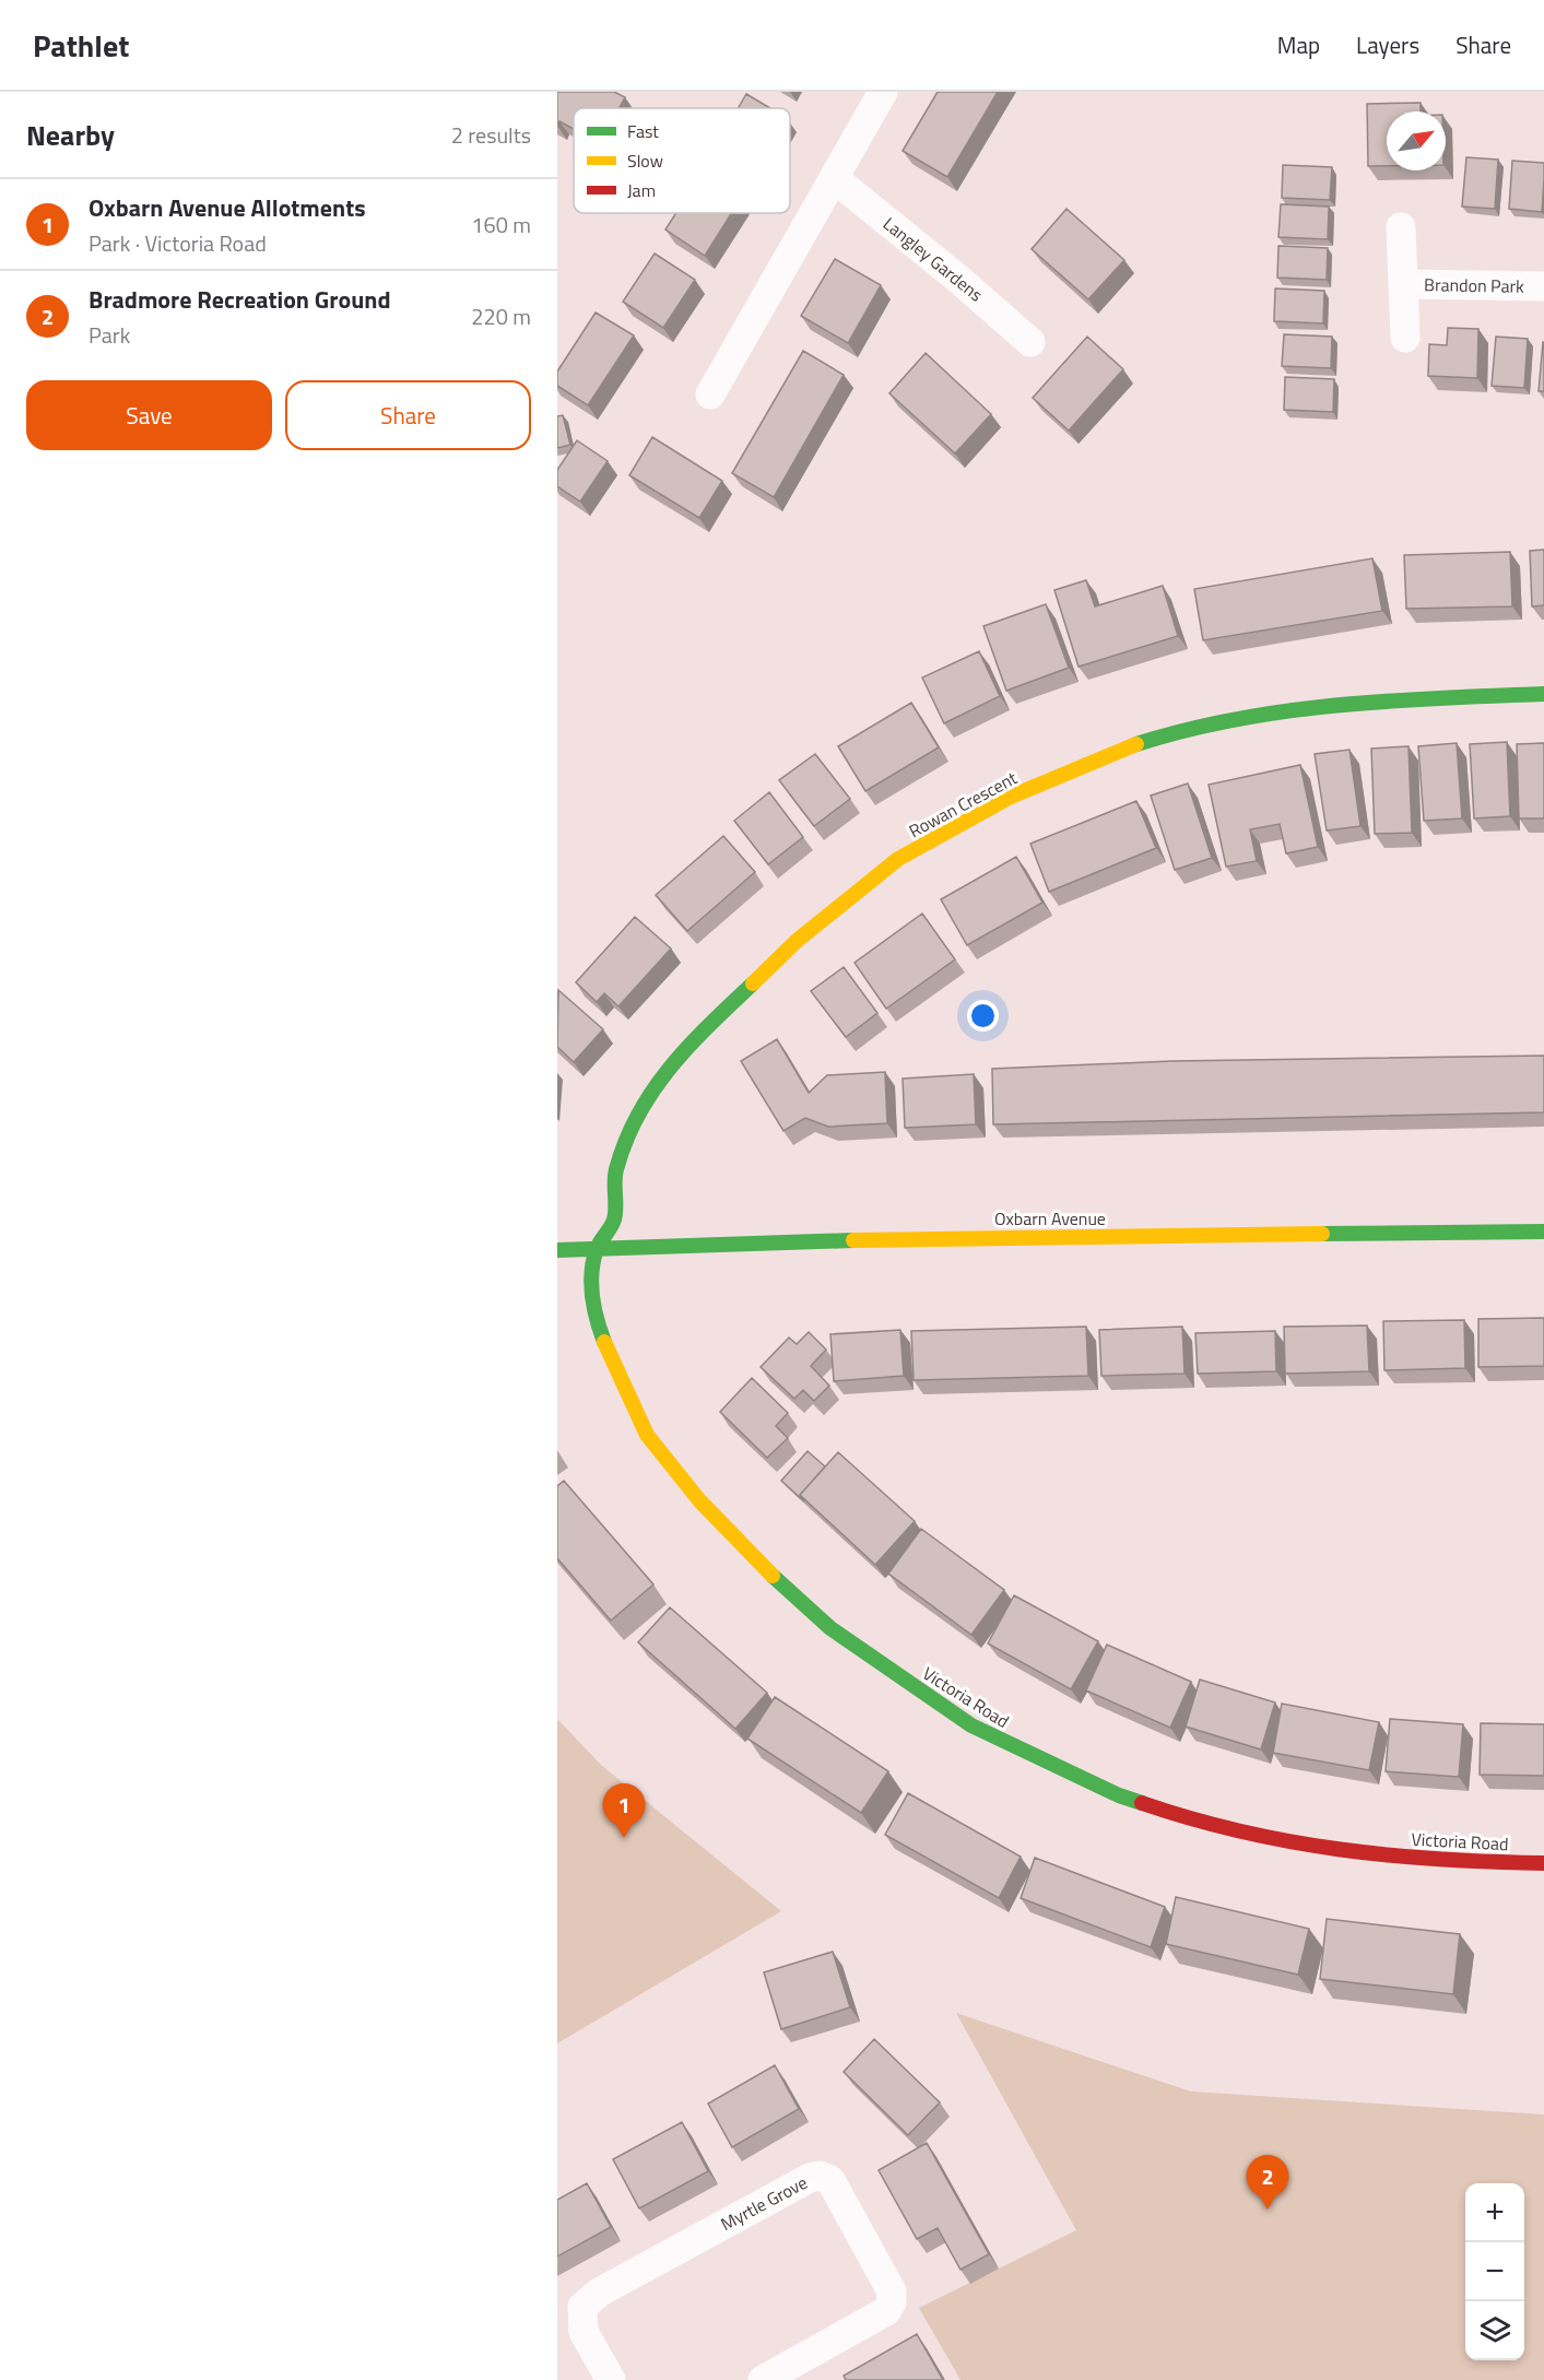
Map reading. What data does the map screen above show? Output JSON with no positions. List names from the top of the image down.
{
  "streets": {
    "street": [
      "Langley Gardens",
      "Brandon Park",
      "Rowan Crescent",
      "Oxbarn Avenue",
      "Victoria Road",
      "Myrtle Grove"
    ]
  },
  "crossings": [
    ["Rowan Crescent", "Oxbarn Avenue"],
    ["Rowan Crescent", "Victoria Road"],
    ["Oxbarn Avenue", "Victoria Road"]
  ],
  "legend": ["Fast", "Slow", "Jam"],
  "north": "top right",
  "page": {
    "header": "Pathlet",
    "nav": ["Map", "Layers", "Share"],
    "heading": ["Nearby", "2 results"],
    "list": [
      {
        "mark": "1",
        "name": "Oxbarn Avenue Allotments",
        "note": "Park · Victoria Road",
        "value": "160 m"
      },
      {
        "mark": "2",
        "name": "Bradmore Recreation Ground",
        "note": "Park",
        "value": "220 m"
      }
    ],
    "buttons": ["Save", "Share"],
    "pins": ["1", "2"],
    "map_buttons": ["+", "−"]
  }
}
